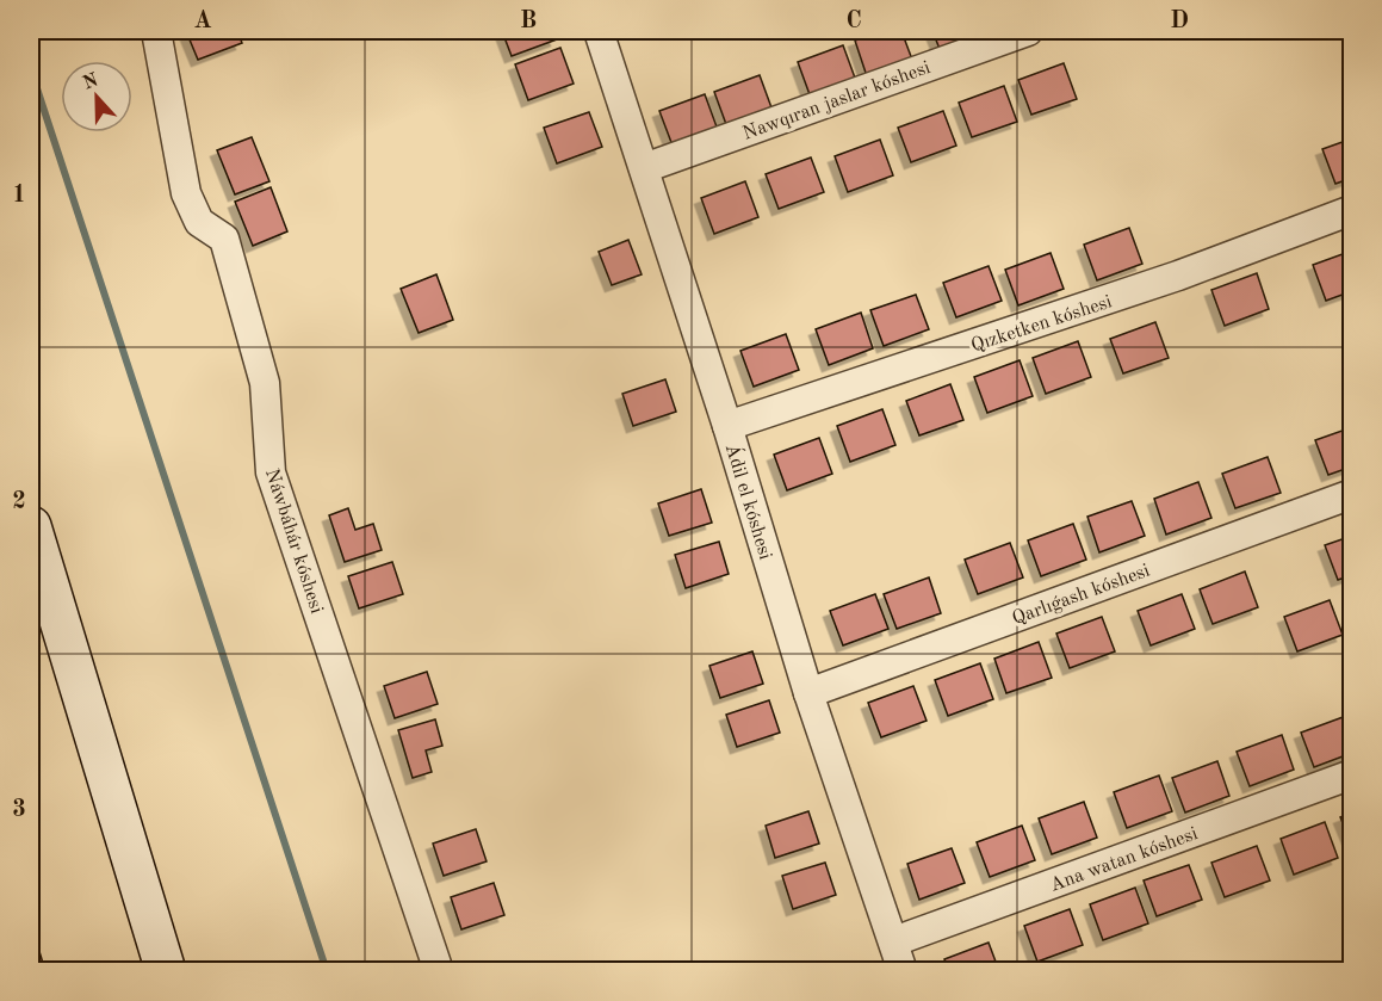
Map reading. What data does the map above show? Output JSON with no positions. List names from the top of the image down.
{
  "streets": {
    "street": [
      "Nawqıran jaslar kóshesi",
      "Qızketken kóshesi",
      "Ádil el kóshesi",
      "Náwbáhár kóshesi",
      "Qarlıǵash kóshesi",
      "Ana watan kóshesi"
    ]
  },
  "crossings": [
    ["Nawqıran jaslar kóshesi", "Ádil el kóshesi"],
    ["Qızketken kóshesi", "Ádil el kóshesi"],
    ["Ádil el kóshesi", "Qarlıǵash kóshesi"],
    ["Ádil el kóshesi", "Ana watan kóshesi"]
  ],
  "north": "top",
  "grid": {
    "columns": [
      "A",
      "B",
      "C",
      "D"
    ],
    "rows": ["1", "2", "3"]
  }
}
